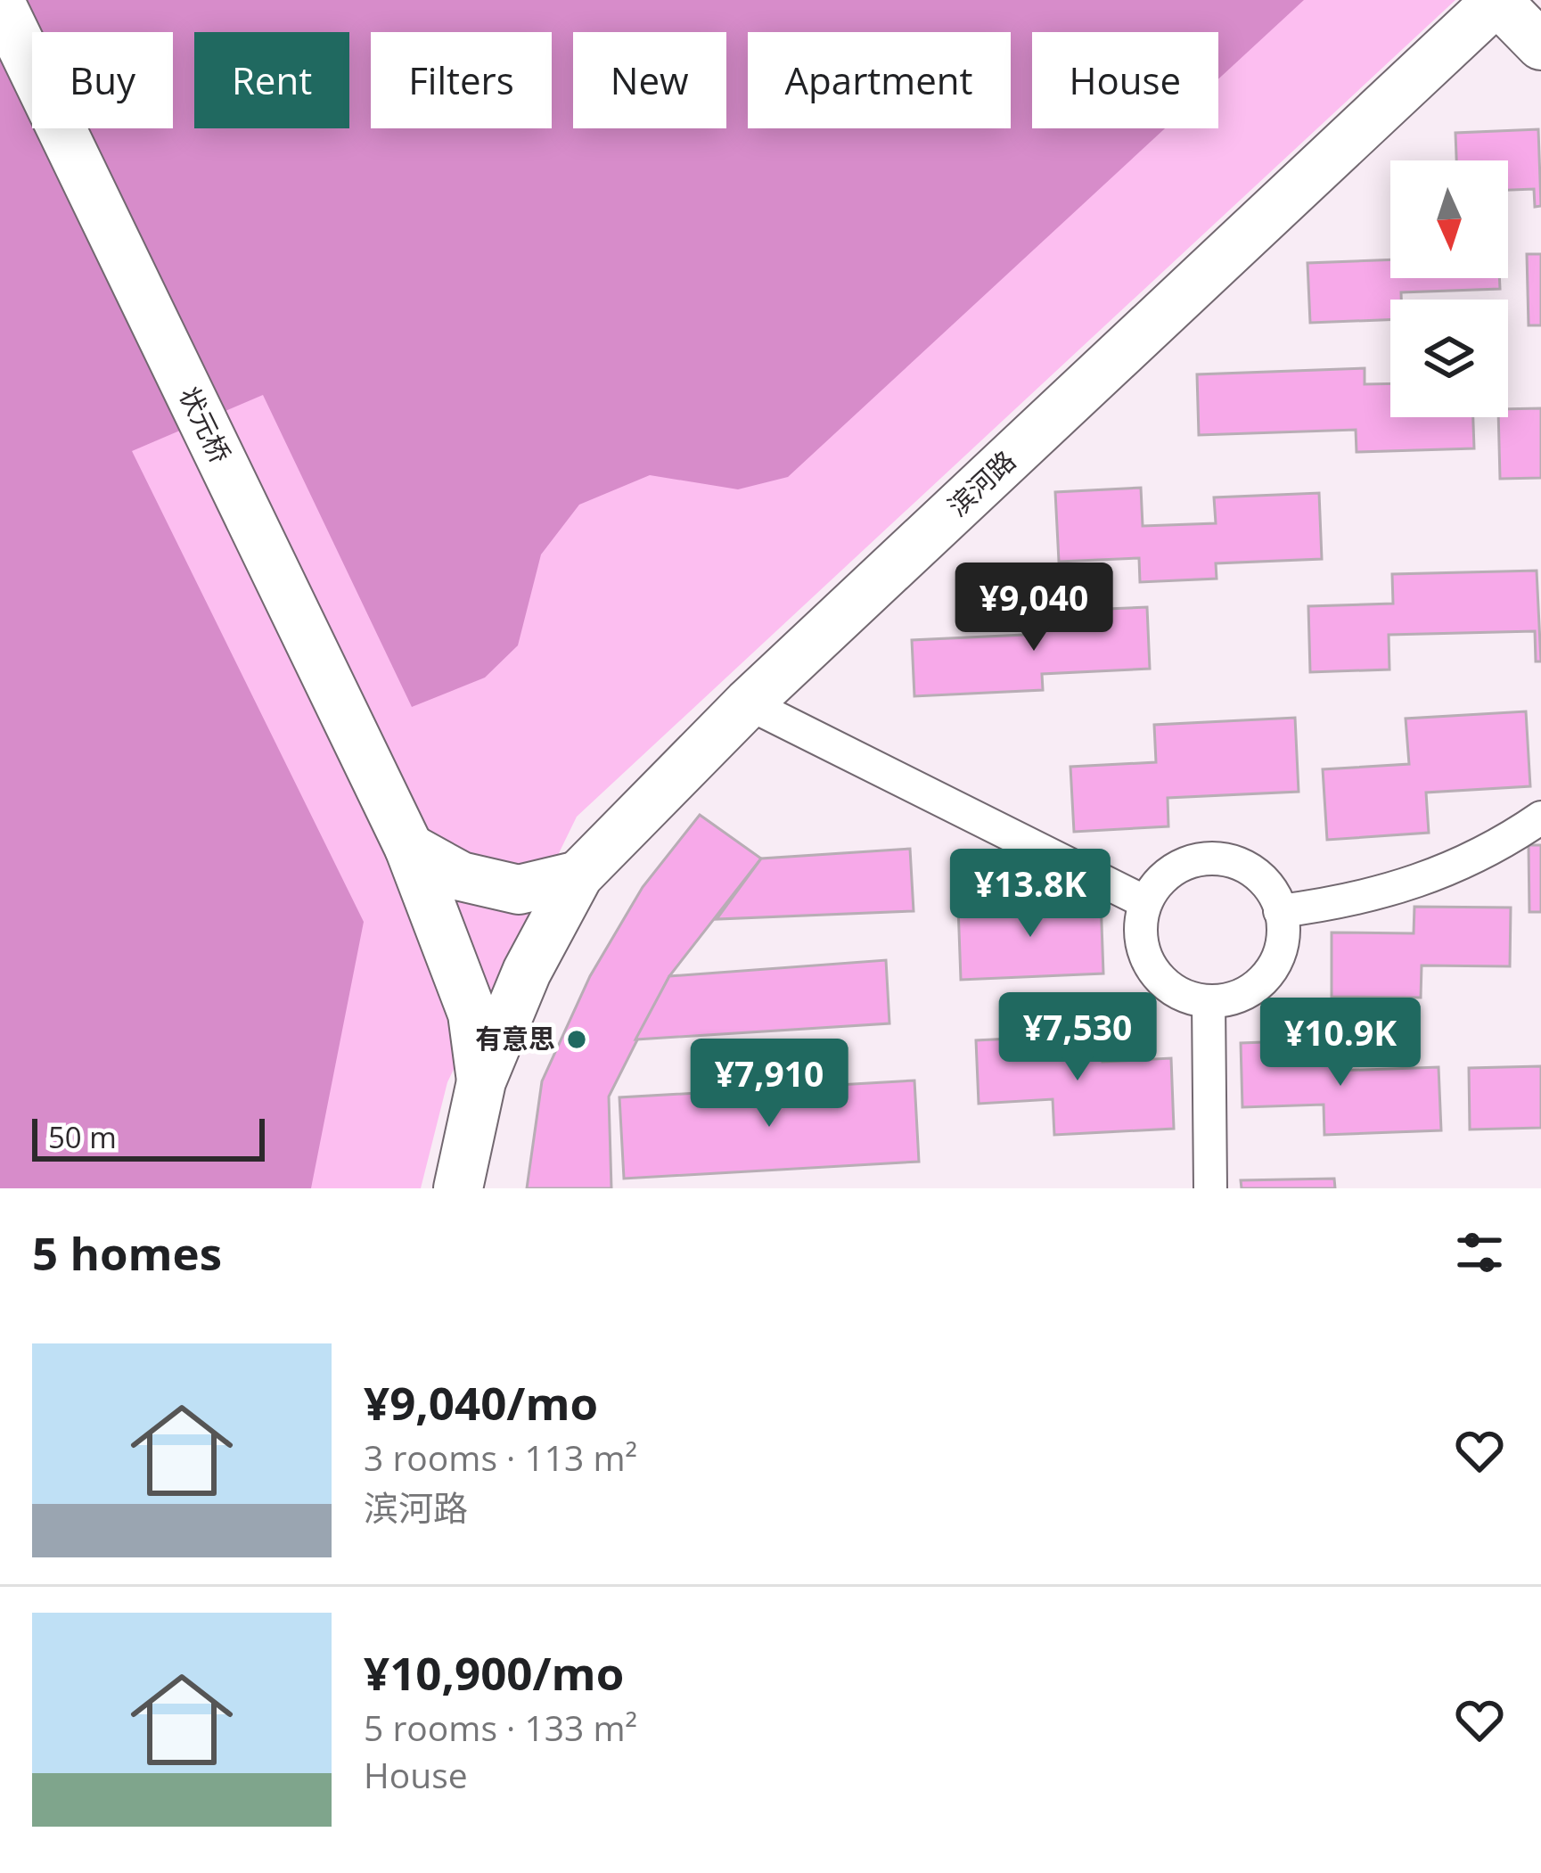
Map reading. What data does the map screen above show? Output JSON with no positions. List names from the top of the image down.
{
  "streets": {
    "street": ["状元桥", "滨河路"]
  },
  "crossings": [
    ["状元桥", "滨河路"]
  ],
  "places": ["有意思"],
  "scale_bar": "50 m",
  "north": "bottom",
  "page": {
    "chip": [
      "Buy",
      "Rent",
      "Filters",
      "New",
      "Apartment",
      "House"
    ],
    "price": [
      "¥9,040",
      "¥13.8K",
      "¥7,530",
      "¥10.9K",
      "¥7,910"
    ],
    "scale": "50 m",
    "heading": "5 homes",
    "list": [
      {
        "name": "¥9,040/mo",
        "note": "3 rooms · 113 m² · 滨河路"
      },
      {
        "name": "¥10,900/mo",
        "note": "5 rooms · 133 m² · House"
      }
    ]
  }
}
